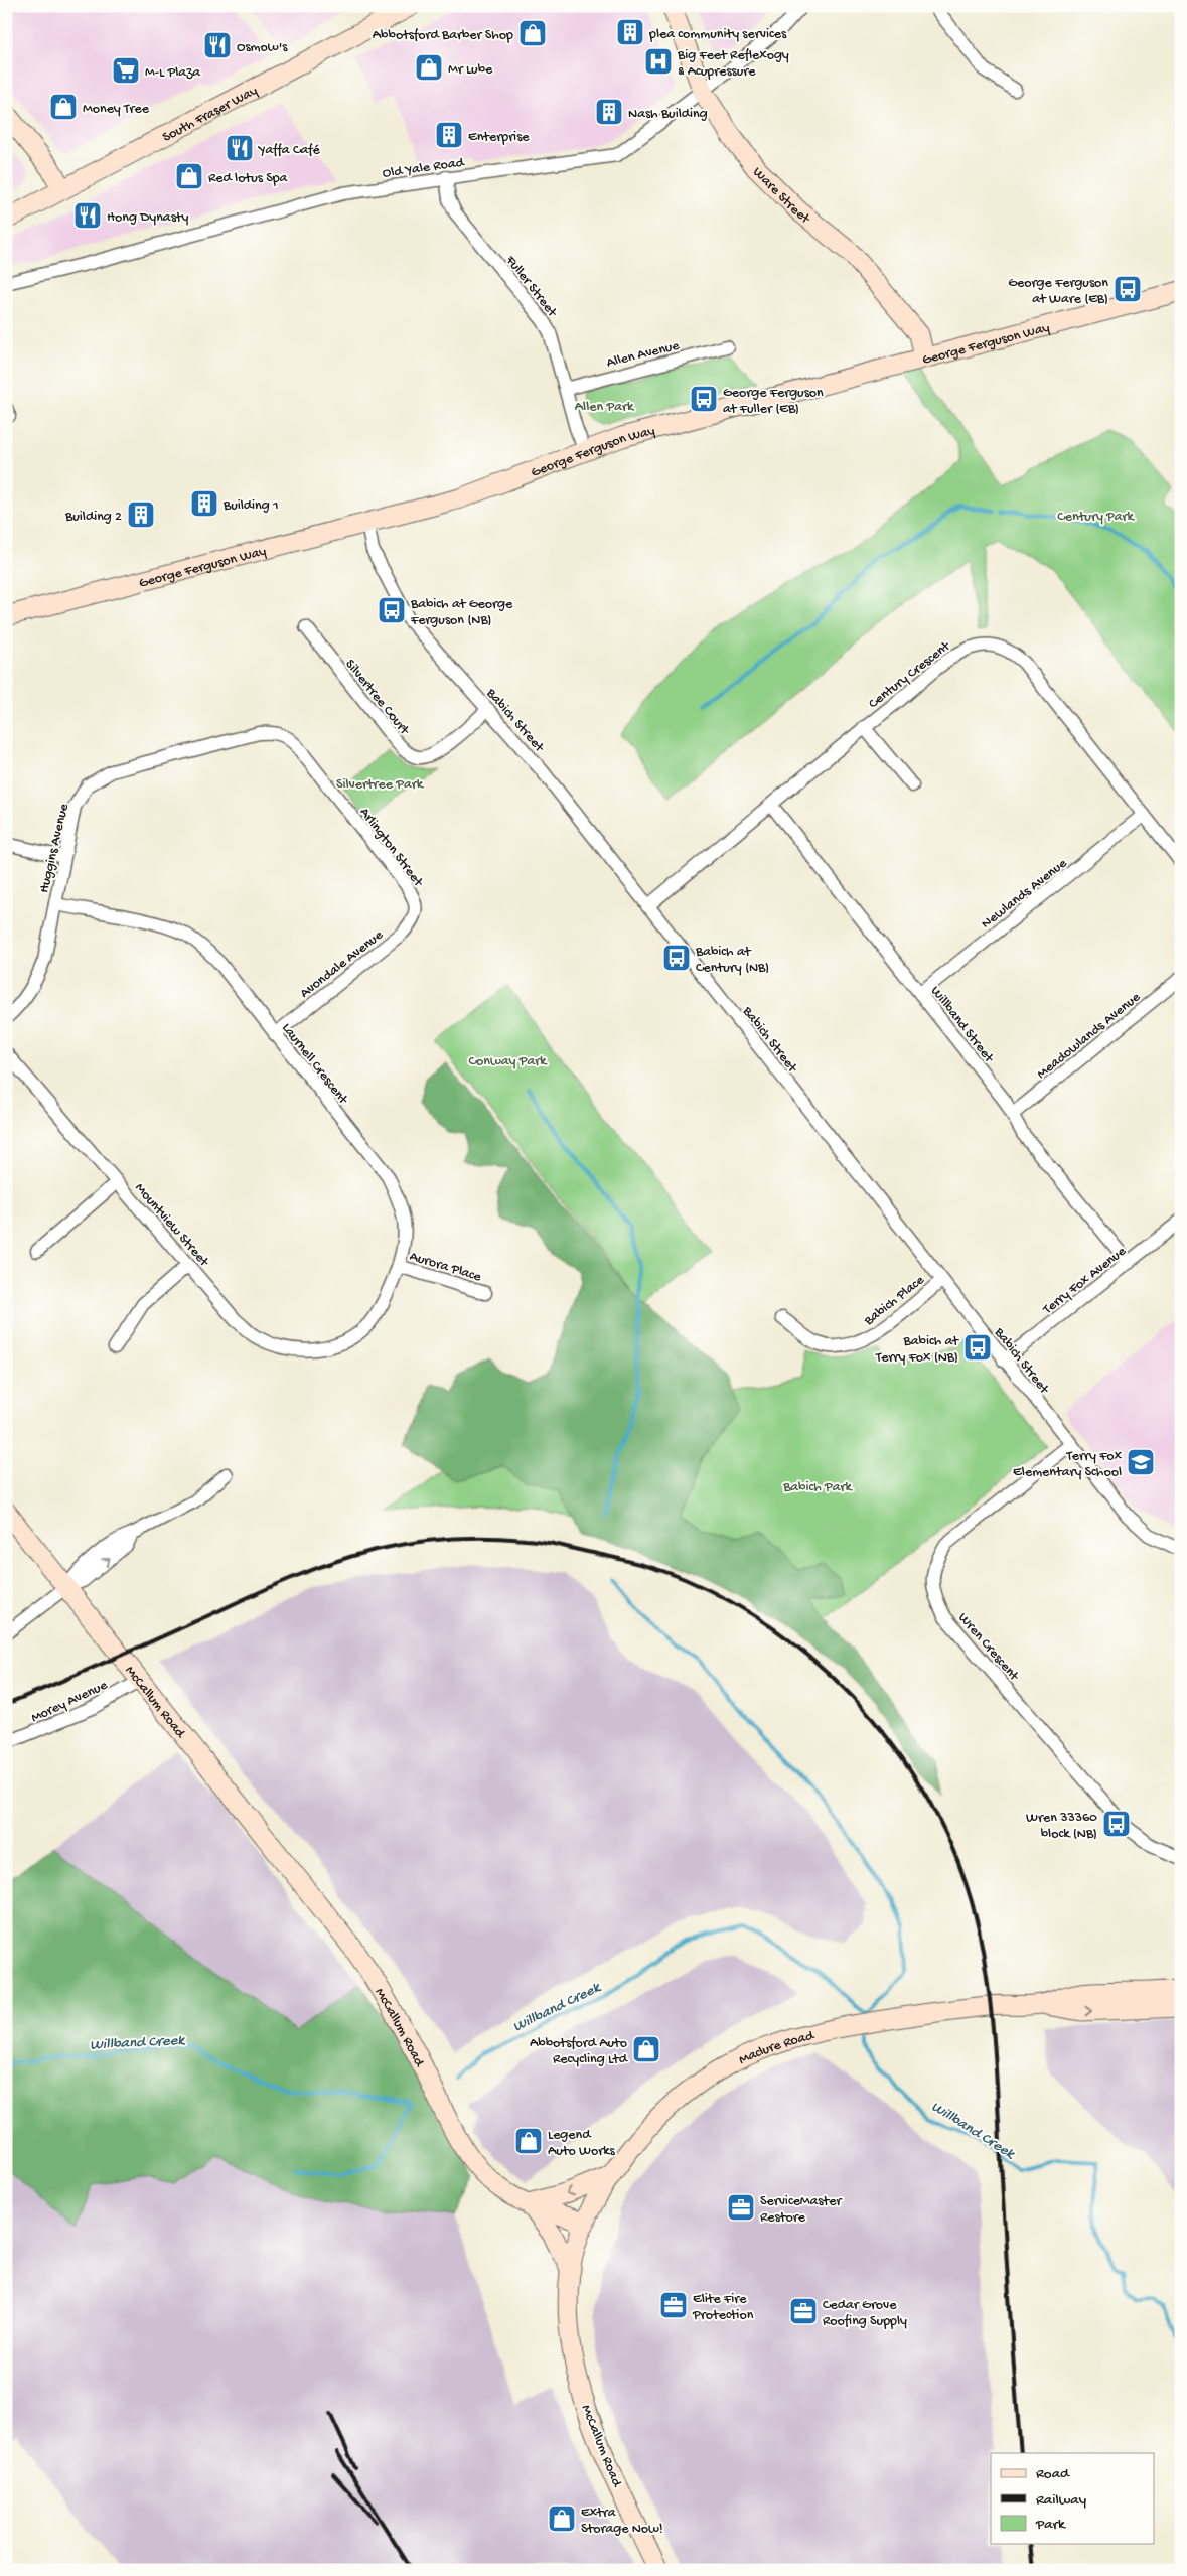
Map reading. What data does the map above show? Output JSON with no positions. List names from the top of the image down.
{
  "streets": {
    "main road": [
      "South Fraser Way",
      "Ware Street",
      "George Ferguson Way",
      "McCallum Road",
      "Maclure Road"
    ],
    "street": [
      "Old Yale Road",
      "Fuller Street",
      "Allen Avenue",
      "Century Crescent",
      "Silvertree Court",
      "Babich Street",
      "Arlington Street",
      "Huggins Avenue",
      "Newlands Avenue",
      "Avondale Avenue",
      "Willband Street",
      "Meadowlands Avenue",
      "Laurnell Crescent",
      "Mountview Street",
      "Aurora Place",
      "Terry Fox Avenue",
      "Babich Place",
      "Wren Crescent",
      "Morey Avenue"
    ]
  },
  "crossings": [
    ["Old Yale Road", "Ware Street"],
    ["Old Yale Road", "Fuller Street"],
    ["Ware Street", "George Ferguson Way"],
    ["Fuller Street", "George Ferguson Way"],
    ["Fuller Street", "Allen Avenue"],
    ["George Ferguson Way", "Babich Street"],
    ["Century Crescent", "Babich Street"],
    ["Century Crescent", "Newlands Avenue"],
    ["Century Crescent", "Willband Street"],
    ["Silvertree Court", "Babich Street"],
    ["Babich Street", "Terry Fox Avenue"],
    ["Babich Street", "Babich Place"],
    ["Babich Street", "Wren Crescent"],
    ["Arlington Street", "Huggins Avenue"],
    ["Arlington Street", "Avondale Avenue"],
    ["Huggins Avenue", "Laurnell Crescent"],
    ["Newlands Avenue", "Willband Street"],
    ["Avondale Avenue", "Laurnell Crescent"],
    ["Willband Street", "Meadowlands Avenue"],
    ["Willband Street", "Terry Fox Avenue"],
    ["Laurnell Crescent", "Mountview Street"],
    ["Laurnell Crescent", "Aurora Place"],
    ["Morey Avenue", "McCallum Road"],
    ["McCallum Road", "Maclure Road"]
  ],
  "water": ["Willband Creek"],
  "parks": [
    "Allen Park",
    "Century Park",
    "Silvertree Park",
    "Conway Park",
    "Babich Park"
  ],
  "places": {
    "building": [
      "plea community services",
      "Nash Building",
      "Enterprise",
      "Building 1",
      "Building 2"
    ],
    "shop": [
      "Abbotsford Barber Shop",
      "Mr Lube",
      "Money Tree",
      "Red lotus Spa",
      "Abbotsford Auto Recycling Ltd",
      "Legend Auto Works",
      "Extra Storage Now!"
    ],
    "restaurant": ["Osmow's", "Yaffa Café", "Hong Dynasty"],
    "hospital": ["Big Feet Reflexogy & Acupressure"],
    "supermarket": ["M-L Plaza"],
    "bus stop": [
      "George Ferguson at Ware (EB)",
      "George Ferguson at Fuller (EB)",
      "Babich at George Ferguson (NB)",
      "Babich at Century (NB)",
      "Babich at Terry Fox (NB)",
      "Wren 33360 block (NB)"
    ],
    "school or university": ["Terry Fox Elementary School"],
    "office": ["ServiceMaster Restore", "Elite Fire Protection", "Cedar Grove Roofing Supply"]
  },
  "legend": ["Road", "Railway", "Park"]
}
